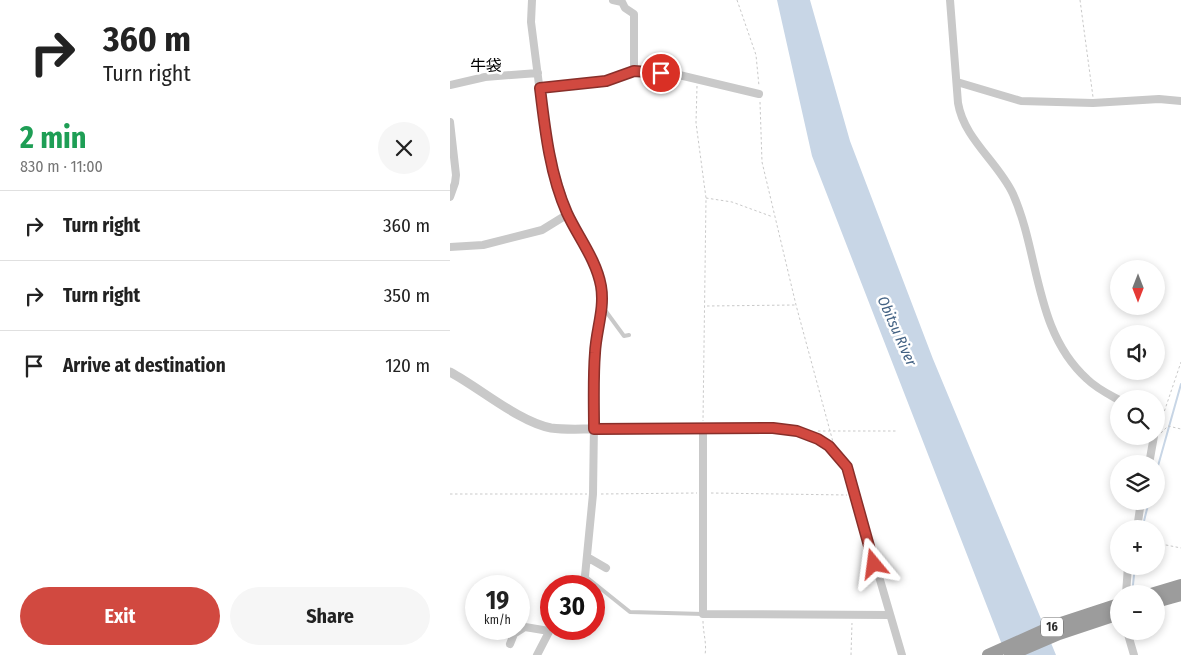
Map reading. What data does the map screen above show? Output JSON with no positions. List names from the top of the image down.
{
  "streets": {
    "highway": ["16"]
  },
  "districts": ["牛袋"],
  "water": ["Obitsu River"],
  "north": "bottom",
  "page": {
    "turn": ["360 m", "Turn right"],
    "heading": ["2 min", "830 m · 11:00"],
    "list": [
      {
        "name": "Turn right",
        "value": "360 m"
      },
      {
        "name": "Turn right",
        "value": "350 m"
      },
      {
        "name": "Arrive at destination",
        "value": "120 m"
      }
    ],
    "map_buttons": ["+", "−"],
    "speed": "19 km/h",
    "limit": "30",
    "buttons": ["Exit", "Share"]
  }
}
